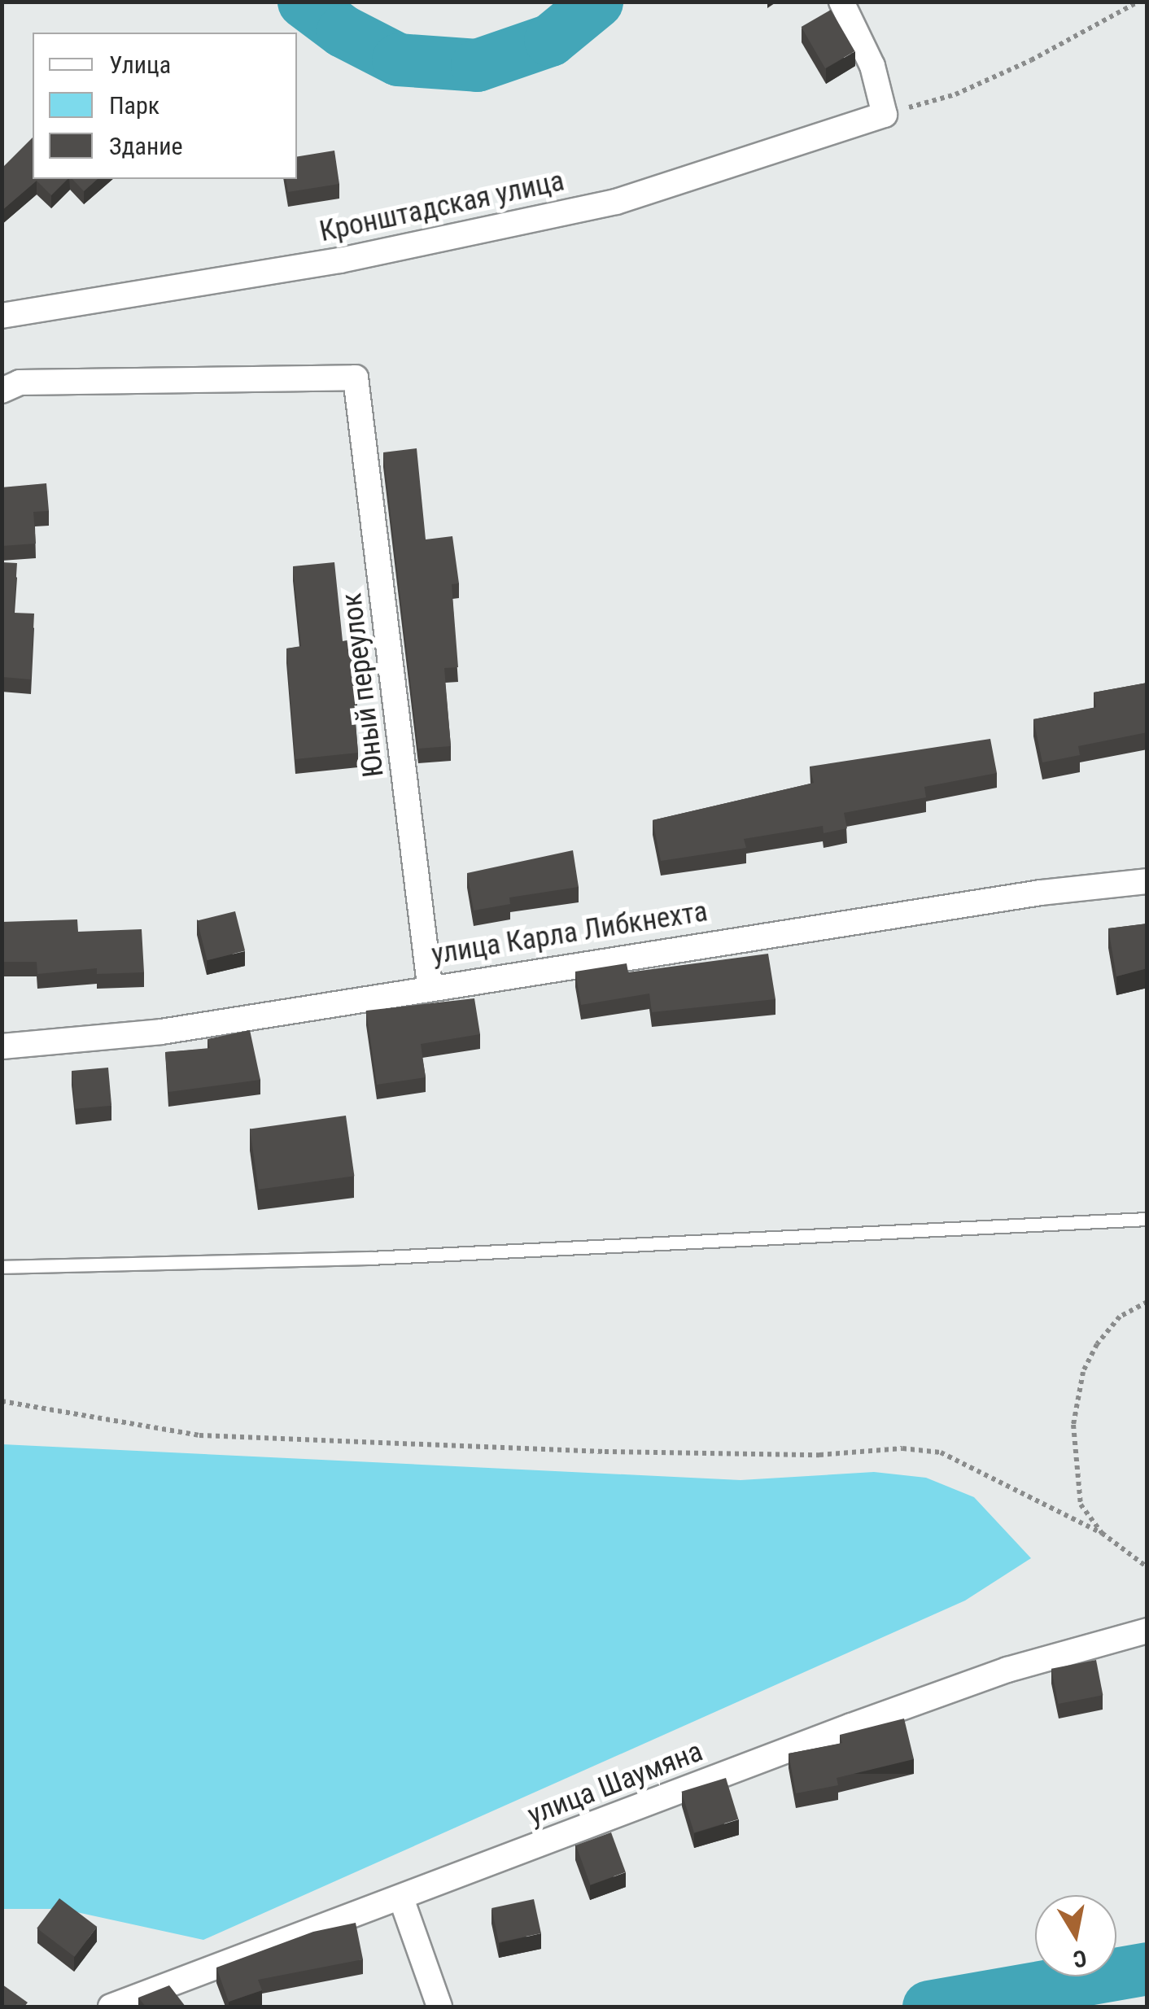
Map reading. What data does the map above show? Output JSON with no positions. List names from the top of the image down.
{
  "streets": {
    "street": [
      "Кронштадская улица",
      "Юный переулок",
      "улица Карла Либкнехта",
      "улица Шаумяна"
    ]
  },
  "crossings": [
    ["Юный переулок", "улица Карла Либкнехта"]
  ],
  "legend": ["Улица", "Парк", "Здание"],
  "north": "bottom"
}
